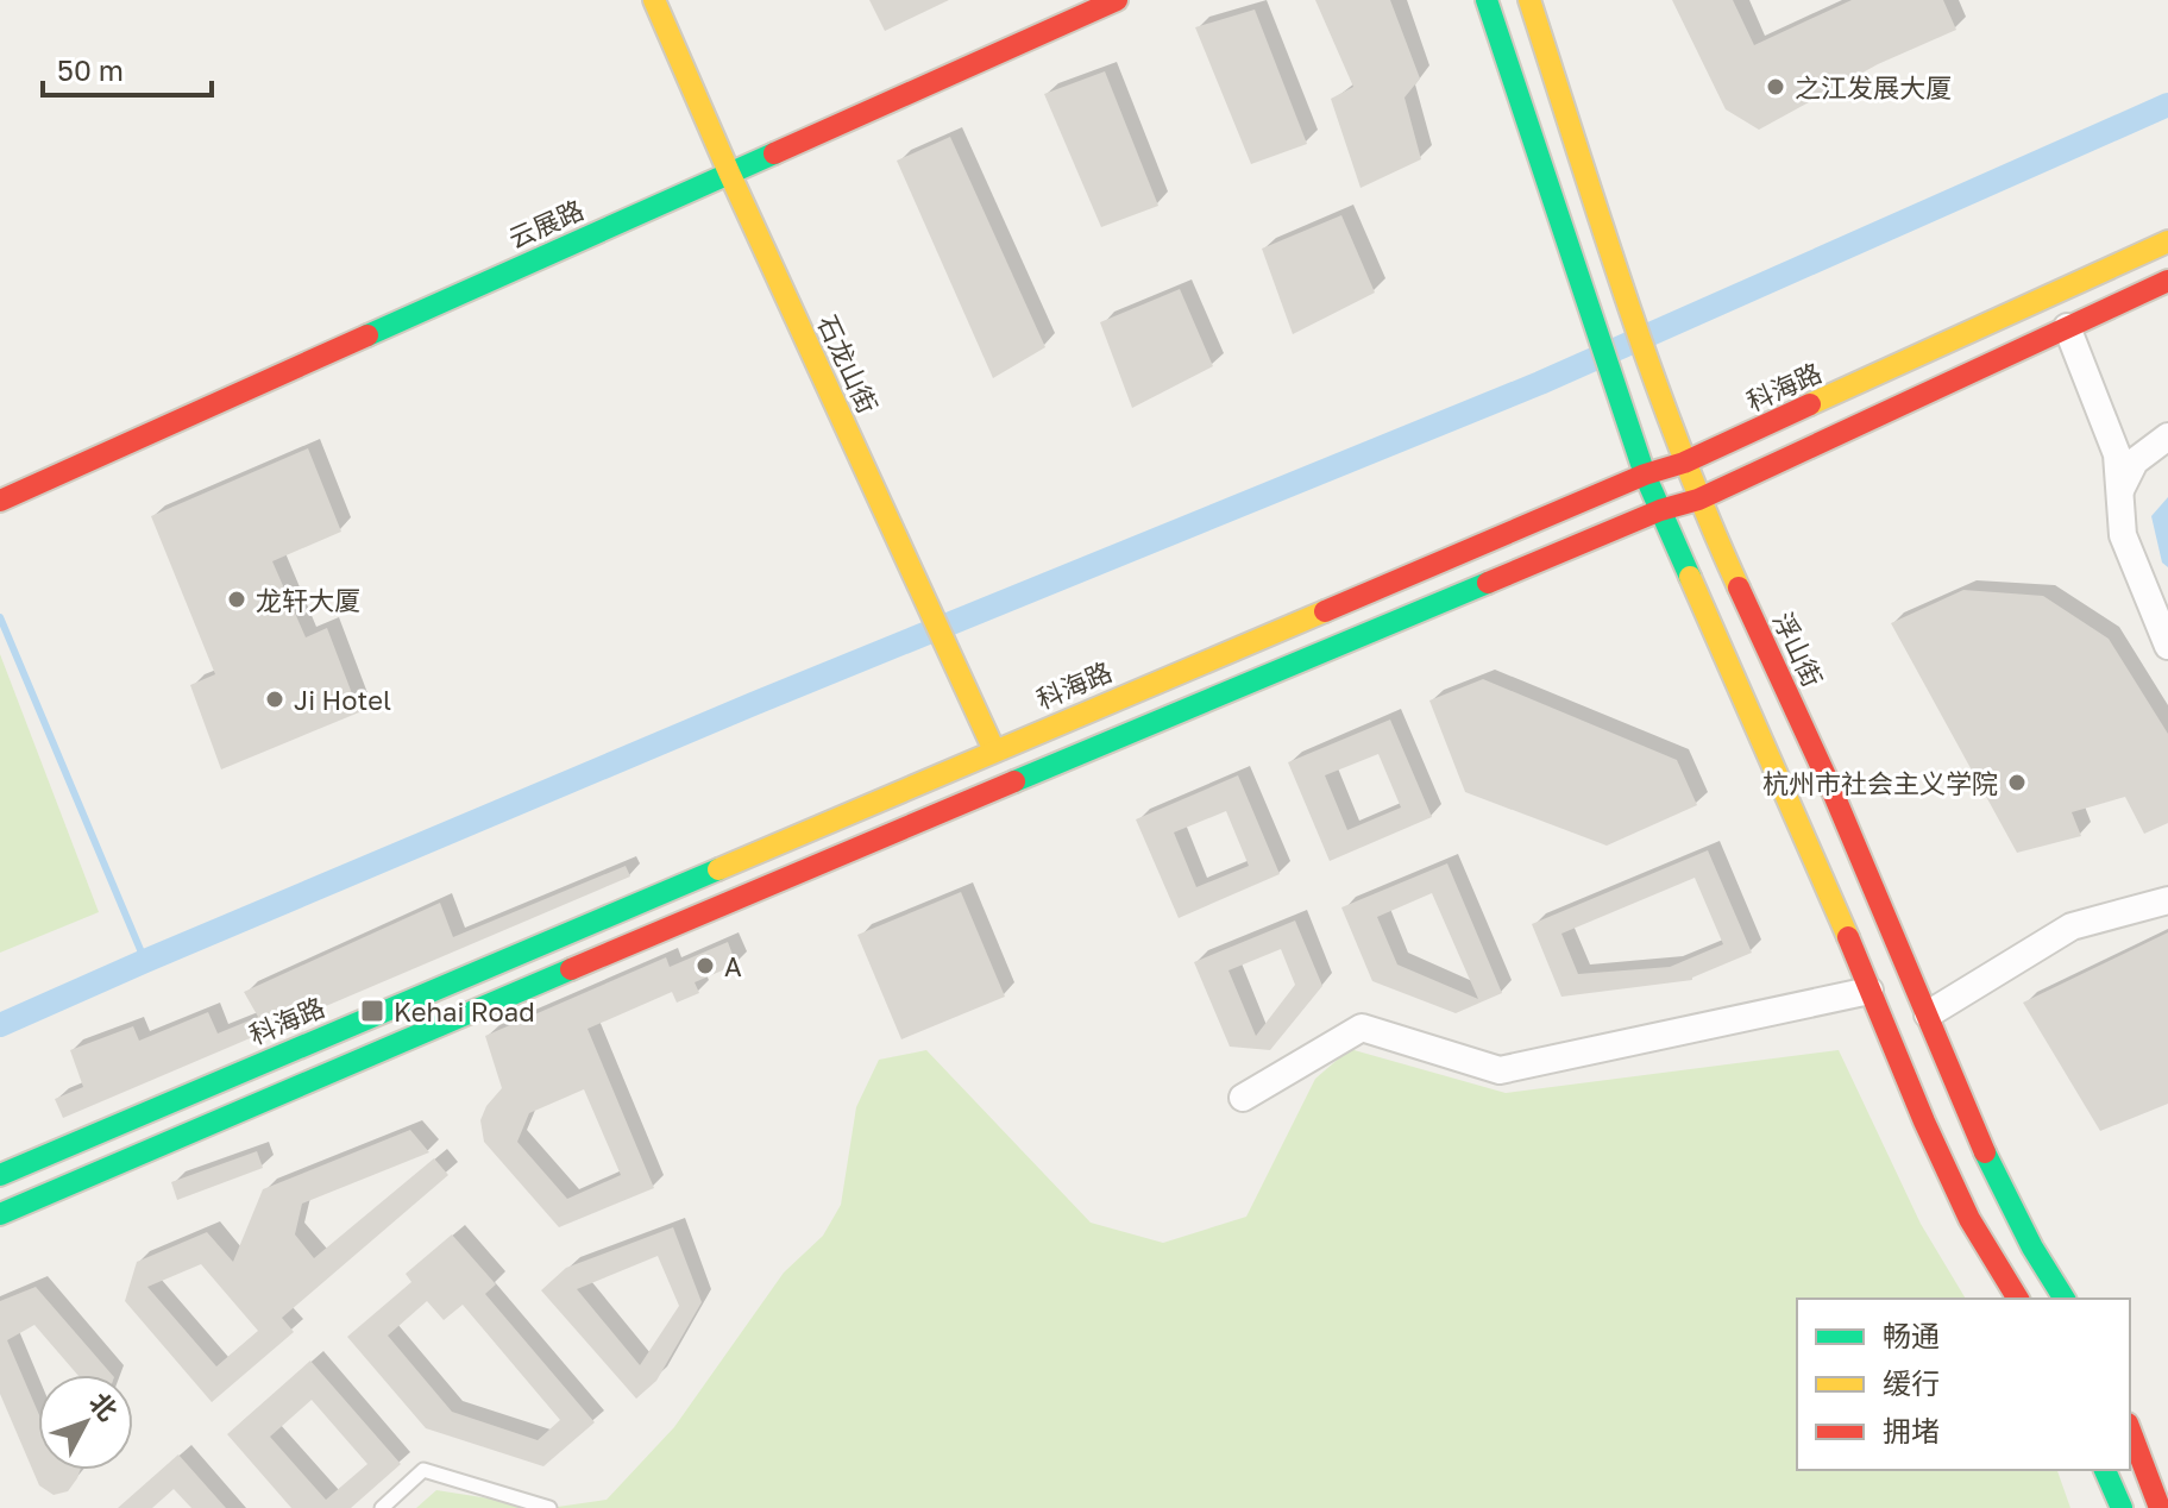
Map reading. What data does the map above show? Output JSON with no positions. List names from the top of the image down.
{
  "streets": {
    "main road": [
      "云展路",
      "石龙山街",
      "科海路",
      "浮山街"
    ]
  },
  "crossings": [
    ["云展路", "石龙山街"],
    ["石龙山街", "科海路"],
    ["科海路", "浮山街"]
  ],
  "places": {
    "other": [
      "之江发展大厦",
      "龙轩大厦",
      "Ji Hotel",
      "杭州市社会主义学院",
      "A"
    ],
    "transit": ["Kehai Road"]
  },
  "legend": ["畅通", "缓行", "拥堵"],
  "scale_bar": "50 m",
  "north": "top right"
}
